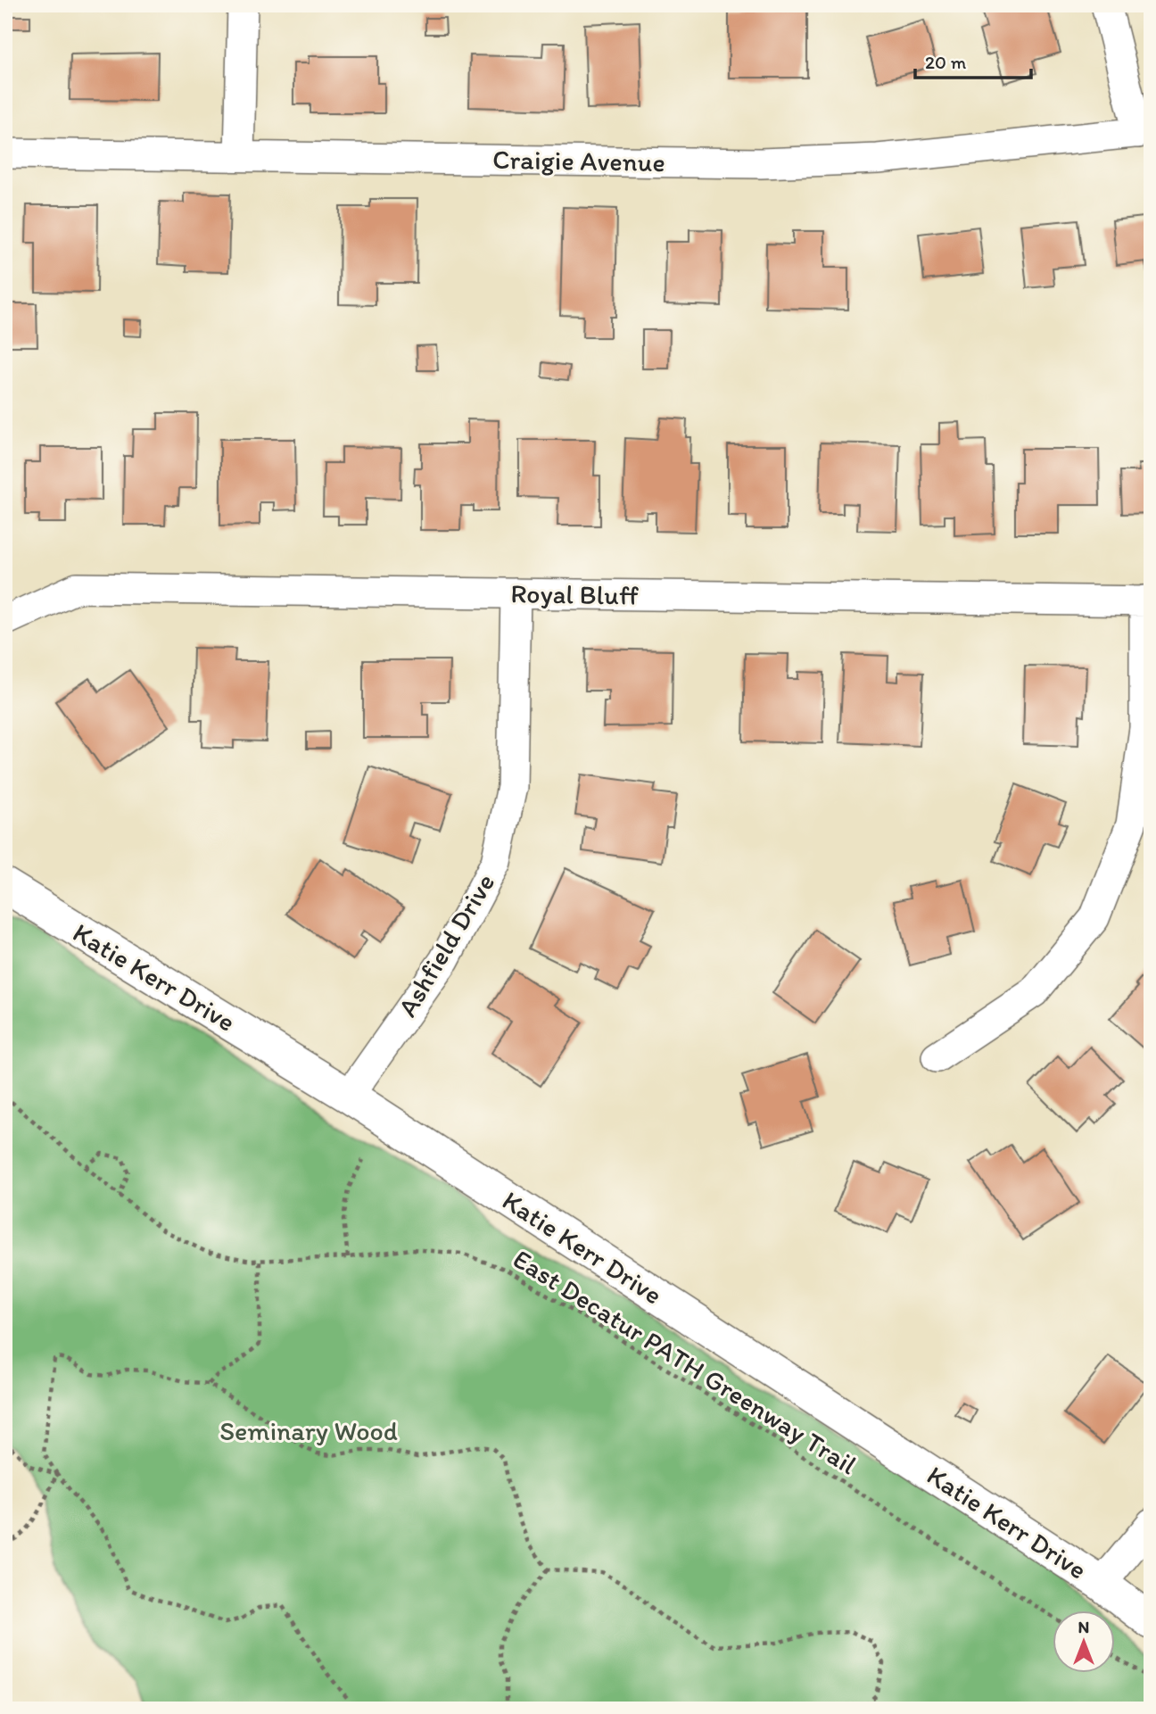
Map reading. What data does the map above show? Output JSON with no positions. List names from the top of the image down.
{
  "streets": {
    "street": [
      "Craigie Avenue",
      "Royal Bluff",
      "Ashfield Drive",
      "Katie Kerr Drive"
    ],
    "path": ["East Decatur PATH Greenway Trail"]
  },
  "crossings": [
    ["Royal Bluff", "Ashfield Drive"],
    ["Ashfield Drive", "Katie Kerr Drive"]
  ],
  "parks": ["Seminary Wood"],
  "scale_bar": "20 m",
  "north": "top"
}
